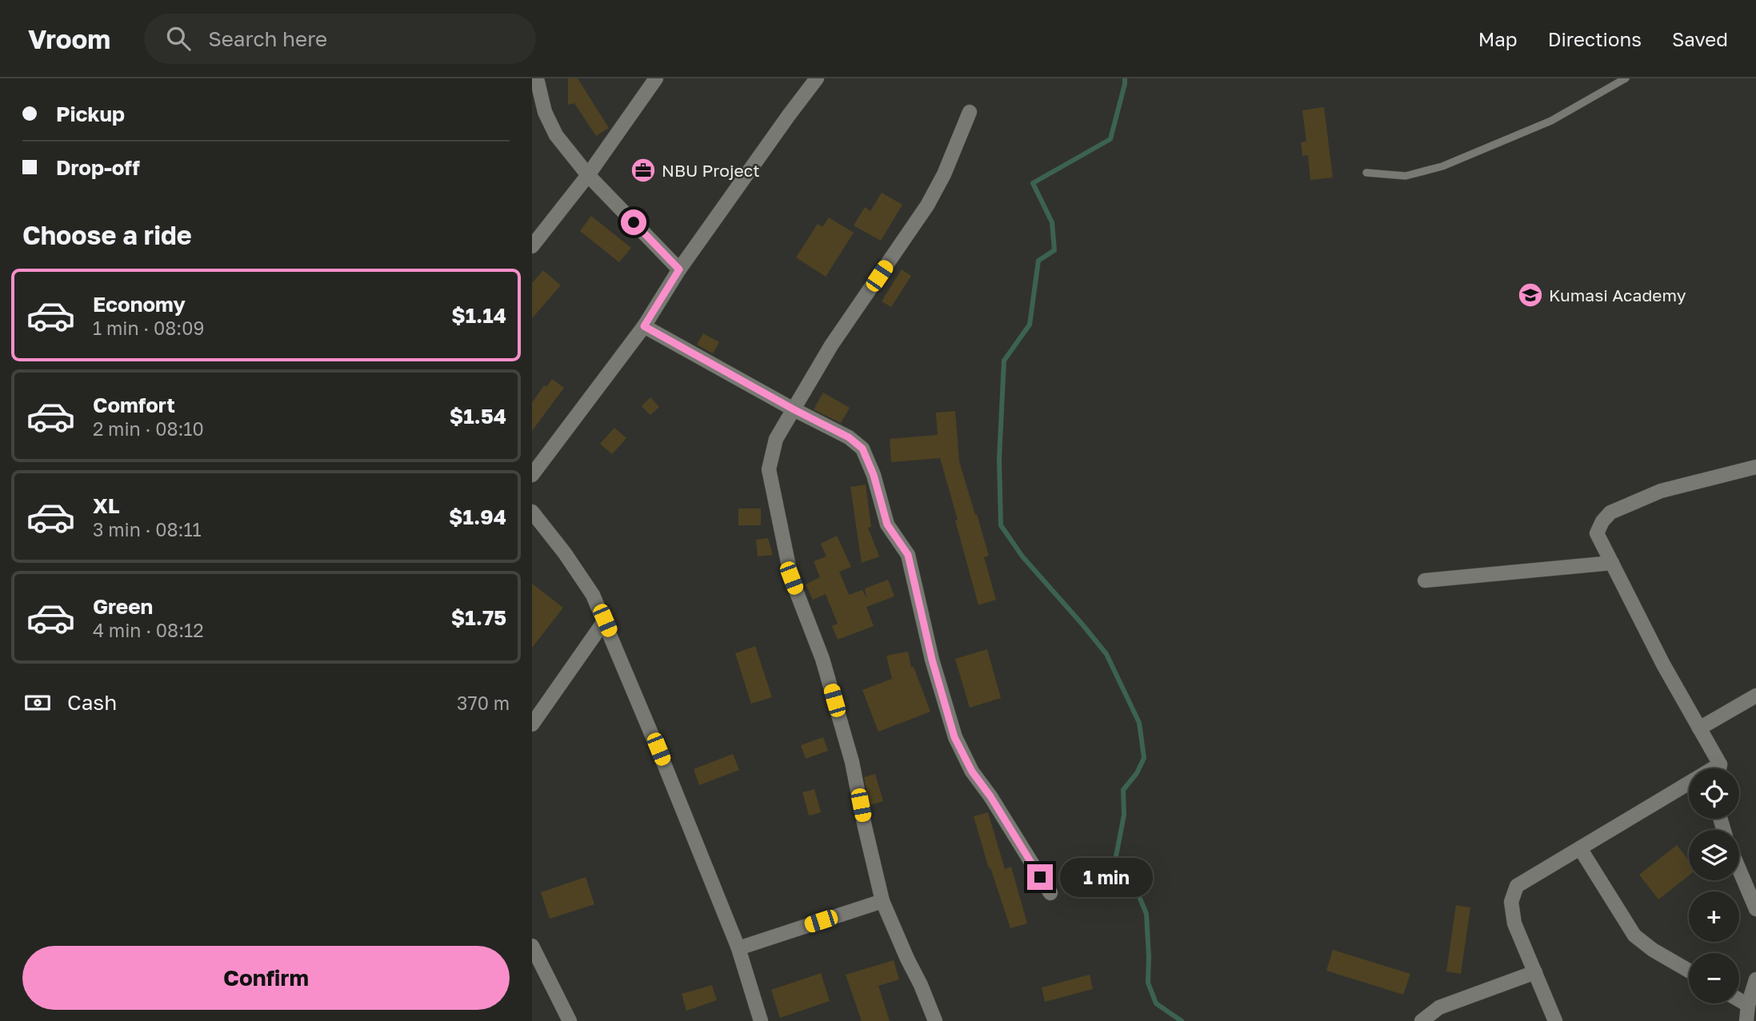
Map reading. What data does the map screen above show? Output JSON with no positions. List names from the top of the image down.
{
  "places": {
    "office": ["NBU Project"],
    "school or university": ["Kumasi Academy"]
  },
  "page": {
    "header": "Vroom",
    "search": "Search here",
    "nav": ["Map", "Directions", "Saved"],
    "banner": ["Pickup", "Drop-off"],
    "heading": "Choose a ride",
    "list": [
      {
        "name": "Economy",
        "note": "1 min · 08:09",
        "value": "$1.14"
      },
      {
        "name": "Comfort",
        "note": "2 min · 08:10",
        "value": "$1.54"
      },
      {
        "name": "XL",
        "note": "3 min · 08:11",
        "value": "$1.94"
      },
      {
        "name": "Green",
        "note": "4 min · 08:12",
        "value": "$1.75"
      }
    ],
    "pay": ["Cash", "370 m"],
    "map_buttons": ["+", "−"],
    "bubble": "1 min",
    "buttons": "Confirm"
  }
}
